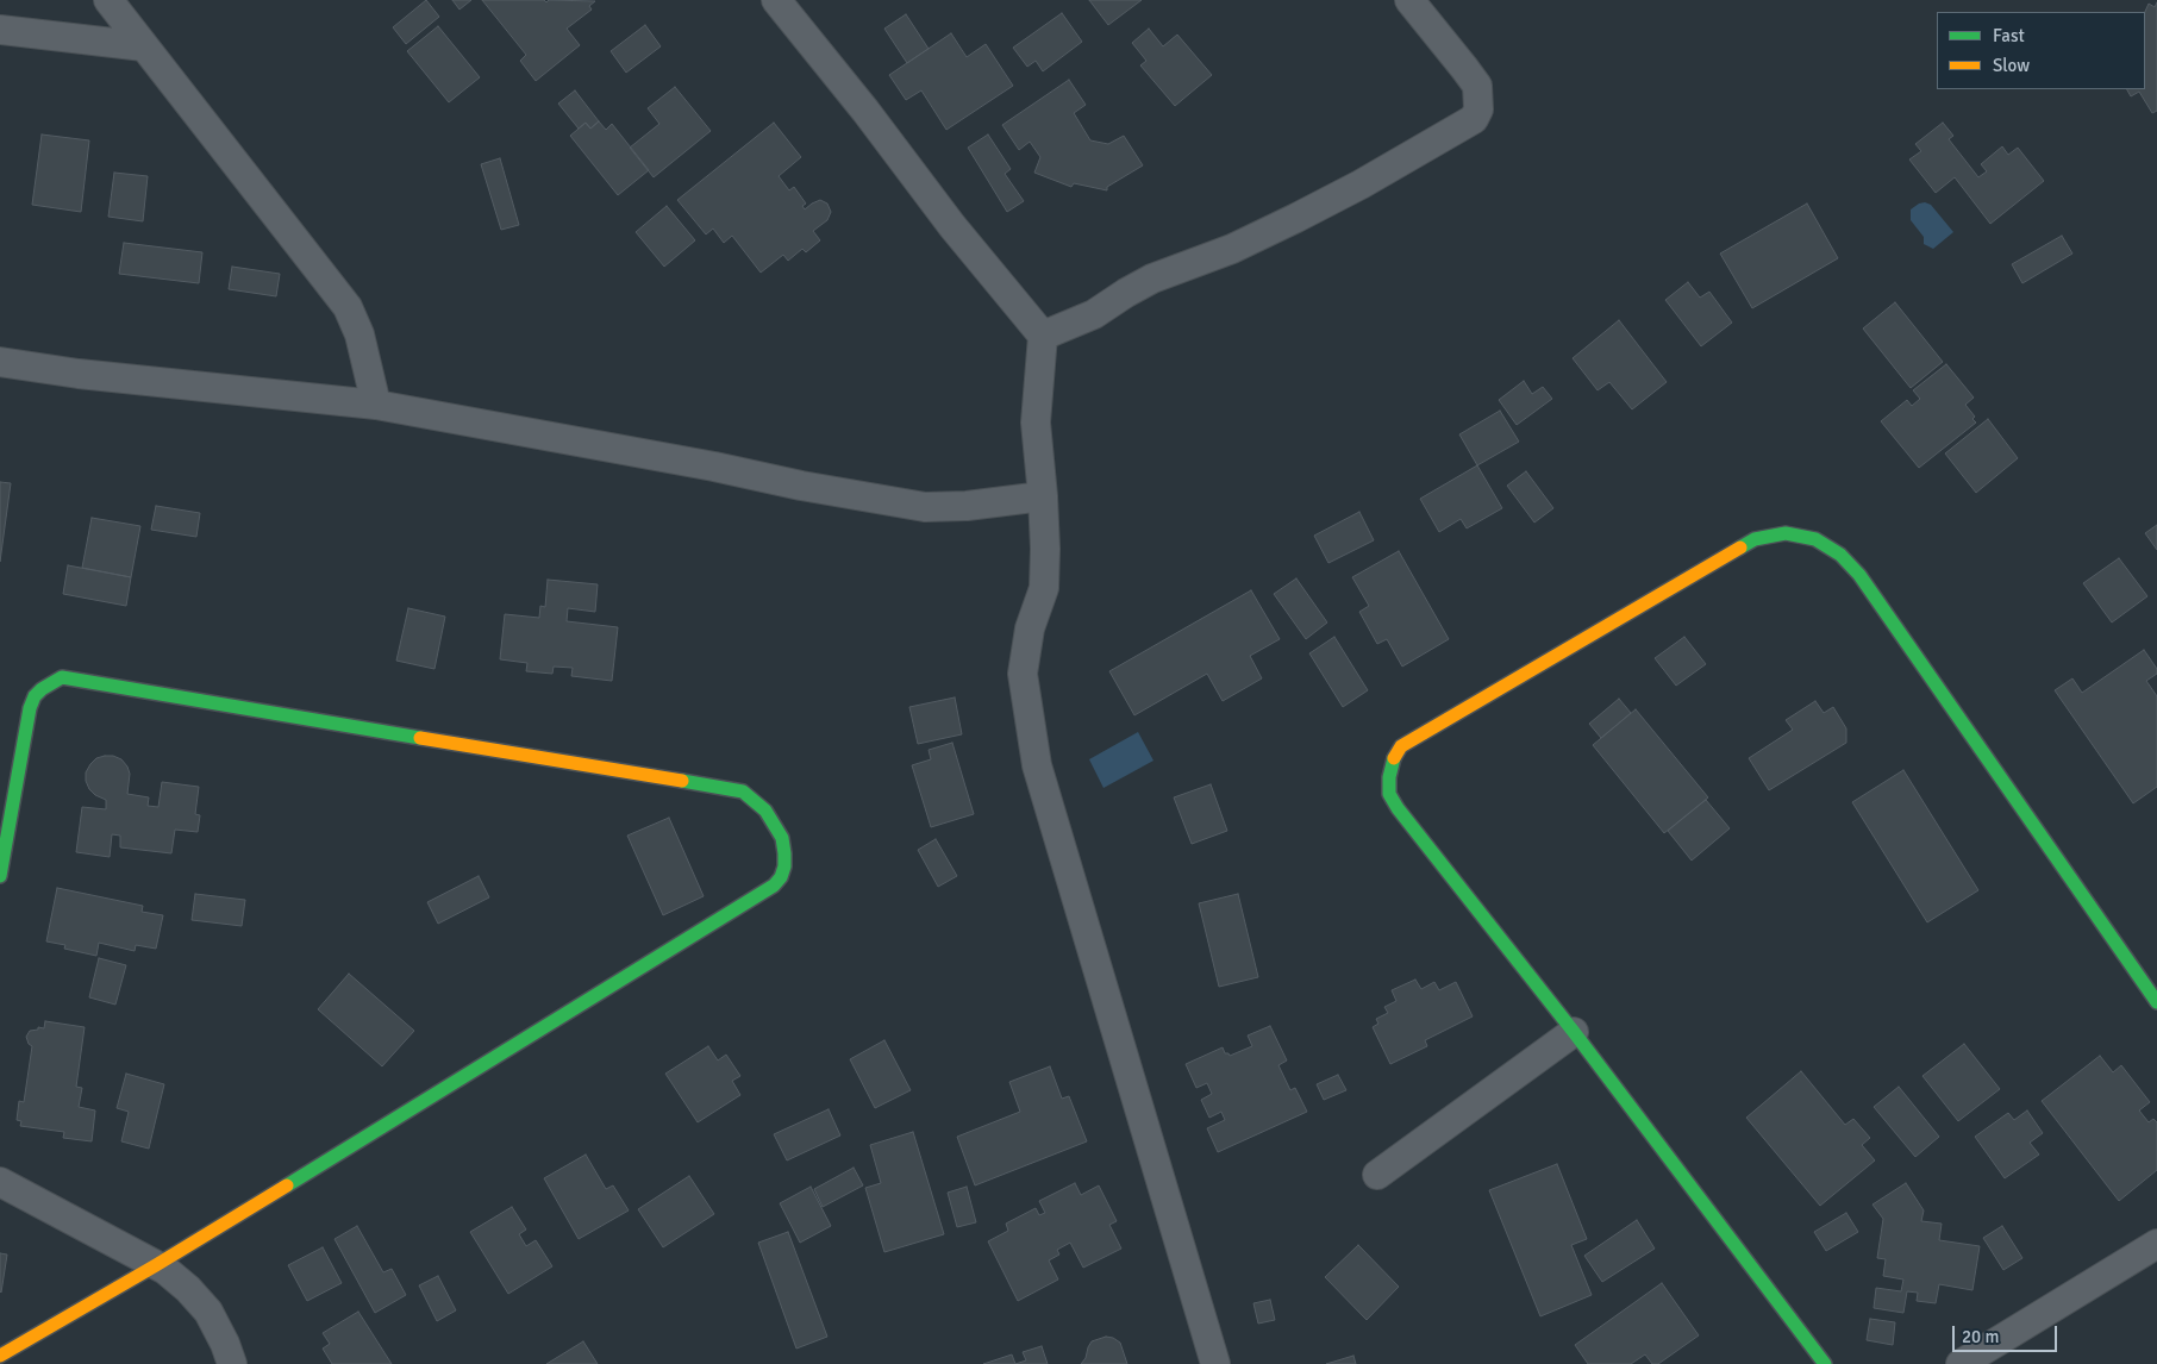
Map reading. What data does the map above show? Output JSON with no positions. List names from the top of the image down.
{
  "legend": ["Fast", "Slow"],
  "scale_bar": "20 m"
}
